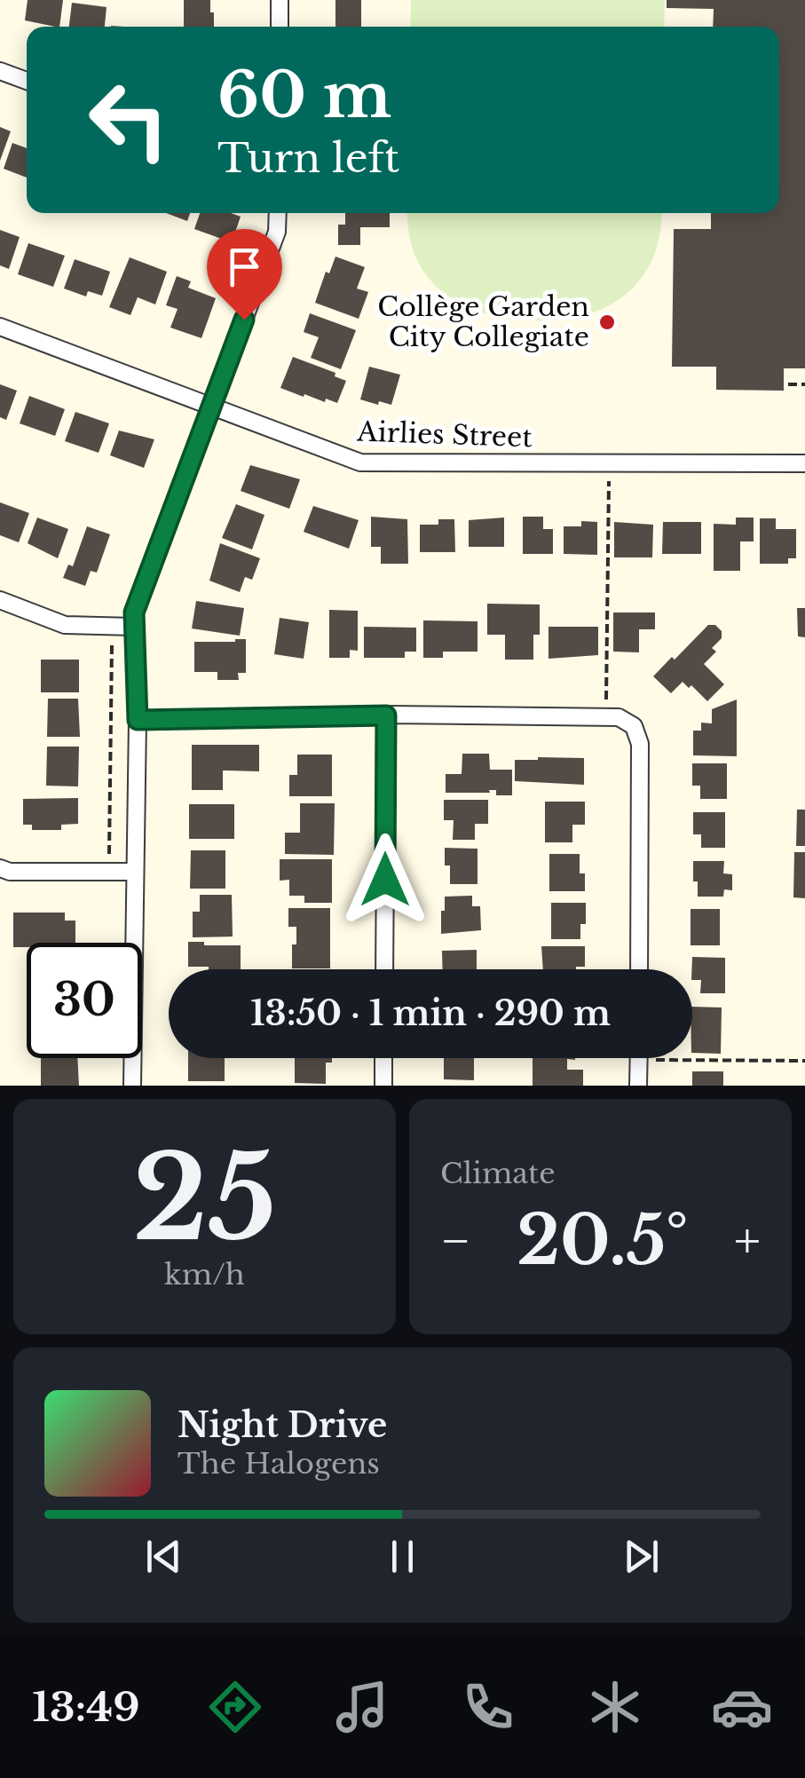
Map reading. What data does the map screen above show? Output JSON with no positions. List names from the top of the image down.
{
  "streets": {
    "street": ["Airlies Street"]
  },
  "places": ["Collège Garden City Collegiate"],
  "page": {
    "turn": ["60 m", "Turn left"],
    "limit": "30",
    "trip": "13:50 · 1 min · 290 m",
    "tile": [
      ["25", "km/h"],
      "Climate"
    ],
    "heat": ["−", "20.5°", "+"],
    "song": ["Night Drive", "The Halogens"],
    "tabs": "13:49"
  }
}
